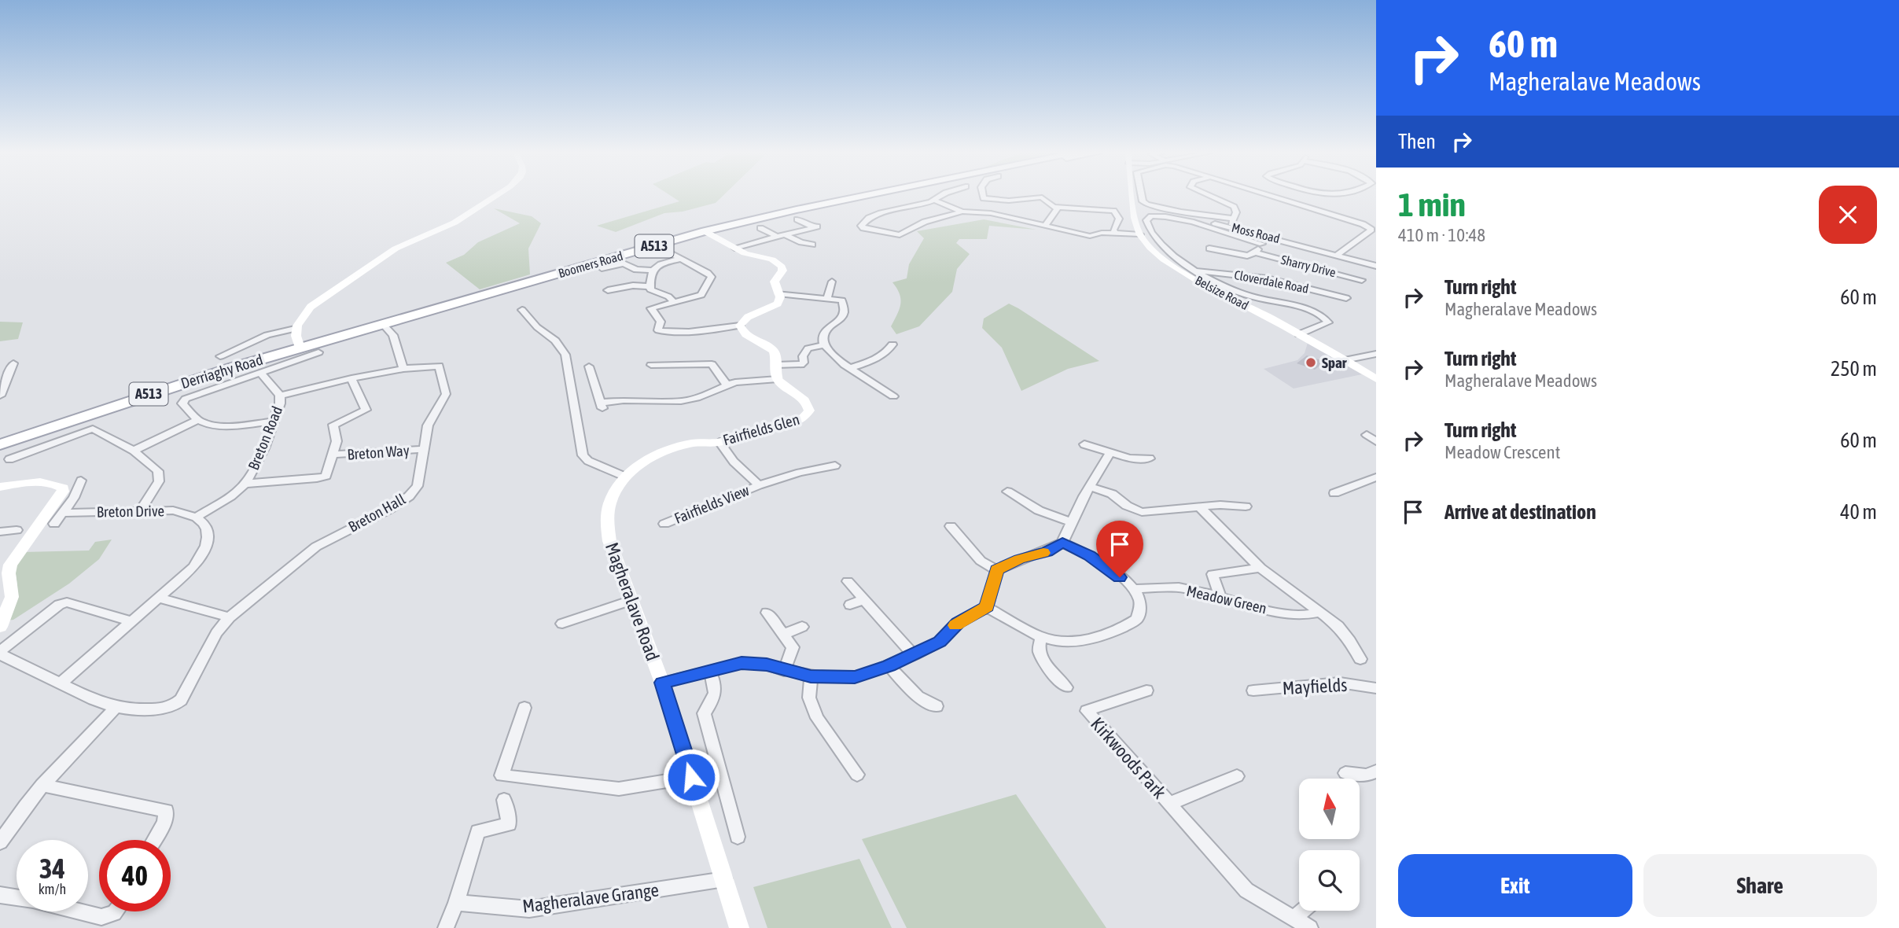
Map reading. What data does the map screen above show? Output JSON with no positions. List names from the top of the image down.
{
  "streets": {
    "main road": ["A513", "Boomers Road", "Derriaghy Road"],
    "street": [
      "Moss Road",
      "Sharry Drive",
      "Cloverdale Road",
      "Belsize Road",
      "Fairfields Glen",
      "Breton Road",
      "Breton Way",
      "Fairfields View",
      "Breton Drive",
      "Breton Hall",
      "Meadow Green",
      "Magheralave Road",
      "Mayfields",
      "Kirkwoods Park",
      "Magheralave Grange"
    ]
  },
  "crossings": [
    ["Moss Road", "Sharry Drive"],
    ["Boomers Road", "Derriaghy Road"],
    ["Fairfields Glen", "Fairfields View"],
    ["Fairfields Glen", "Magheralave Road"],
    ["Breton Road", "Breton Drive"],
    ["Breton Road", "Breton Hall"],
    ["Breton Way", "Breton Hall"],
    ["Magheralave Road", "Magheralave Grange"]
  ],
  "places": ["Spar"],
  "north": "top",
  "page": {
    "turn": ["60 m", "Magheralave Meadows"],
    "then": "Then",
    "heading": ["1 min", "410 m · 10:48"],
    "list": [
      {
        "name": "Turn right",
        "note": "Magheralave Meadows",
        "value": "60 m"
      },
      {
        "name": "Turn right",
        "note": "Magheralave Meadows",
        "value": "250 m"
      },
      {
        "name": "Turn right",
        "note": "Meadow Crescent",
        "value": "60 m"
      },
      {
        "name": "Arrive at destination",
        "value": "40 m"
      }
    ],
    "speed": "34 km/h",
    "limit": "40",
    "buttons": ["Exit", "Share"]
  }
}
